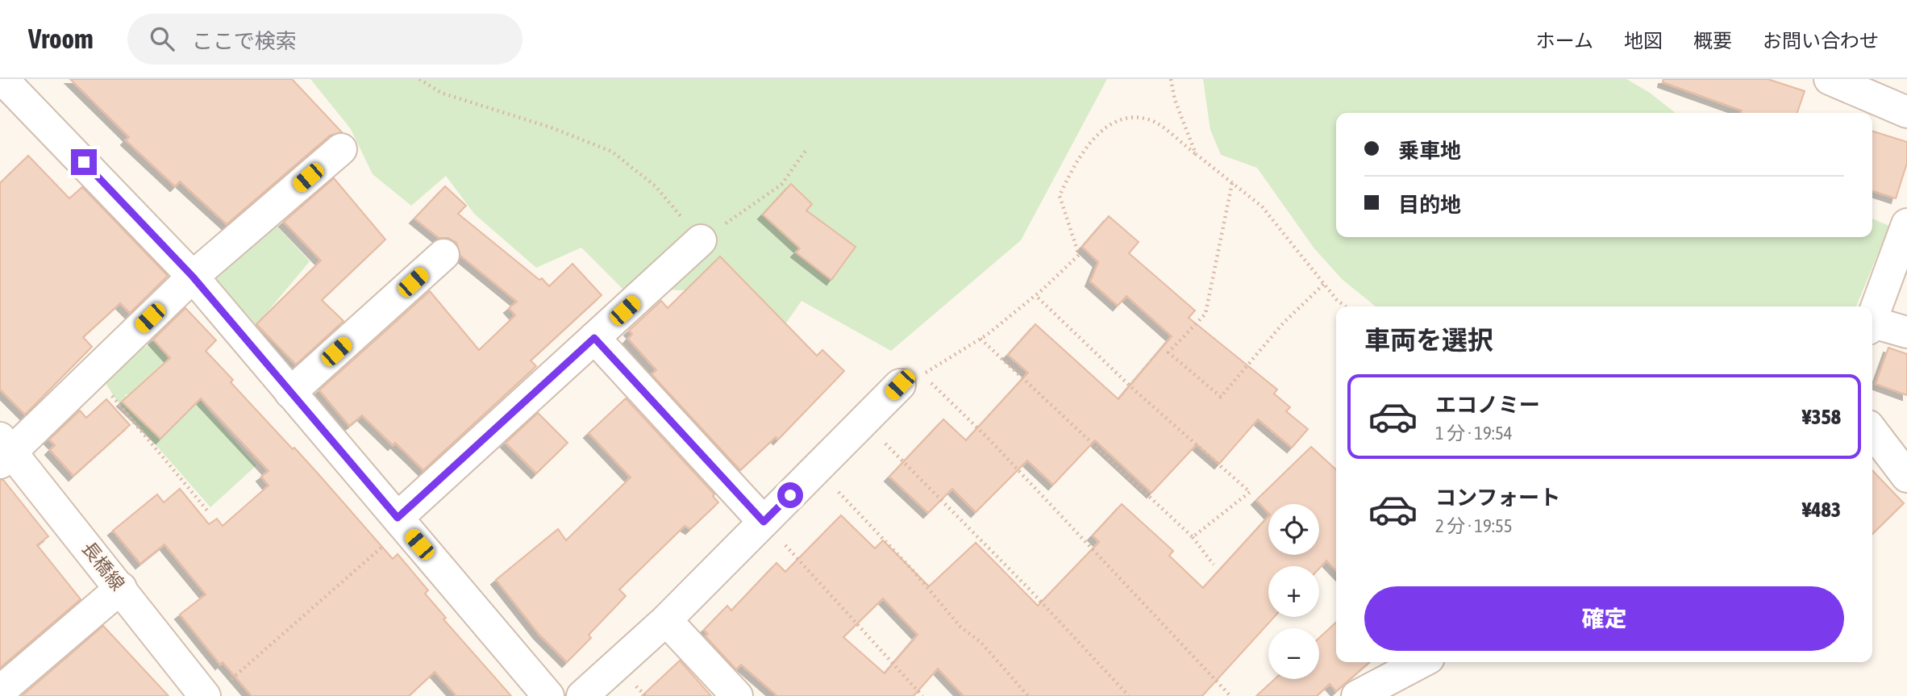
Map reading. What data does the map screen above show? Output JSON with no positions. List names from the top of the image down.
{
  "streets": {
    "street": ["長橋線"]
  },
  "page": {
    "header": "Vroom",
    "search": "ここで検索",
    "nav": [
      "ホーム",
      "地図",
      "概要",
      "お問い合わせ"
    ],
    "banner": ["乗車地", "目的地"],
    "heading": "車両を選択",
    "list": [
      {
        "name": "エコノミー",
        "note": "1 分 · 19:54",
        "value": "¥358"
      },
      {
        "name": "コンフォート",
        "note": "2 分 · 19:55",
        "value": "¥483"
      }
    ],
    "map_buttons": ["+", "−"],
    "buttons": "確定"
  }
}
